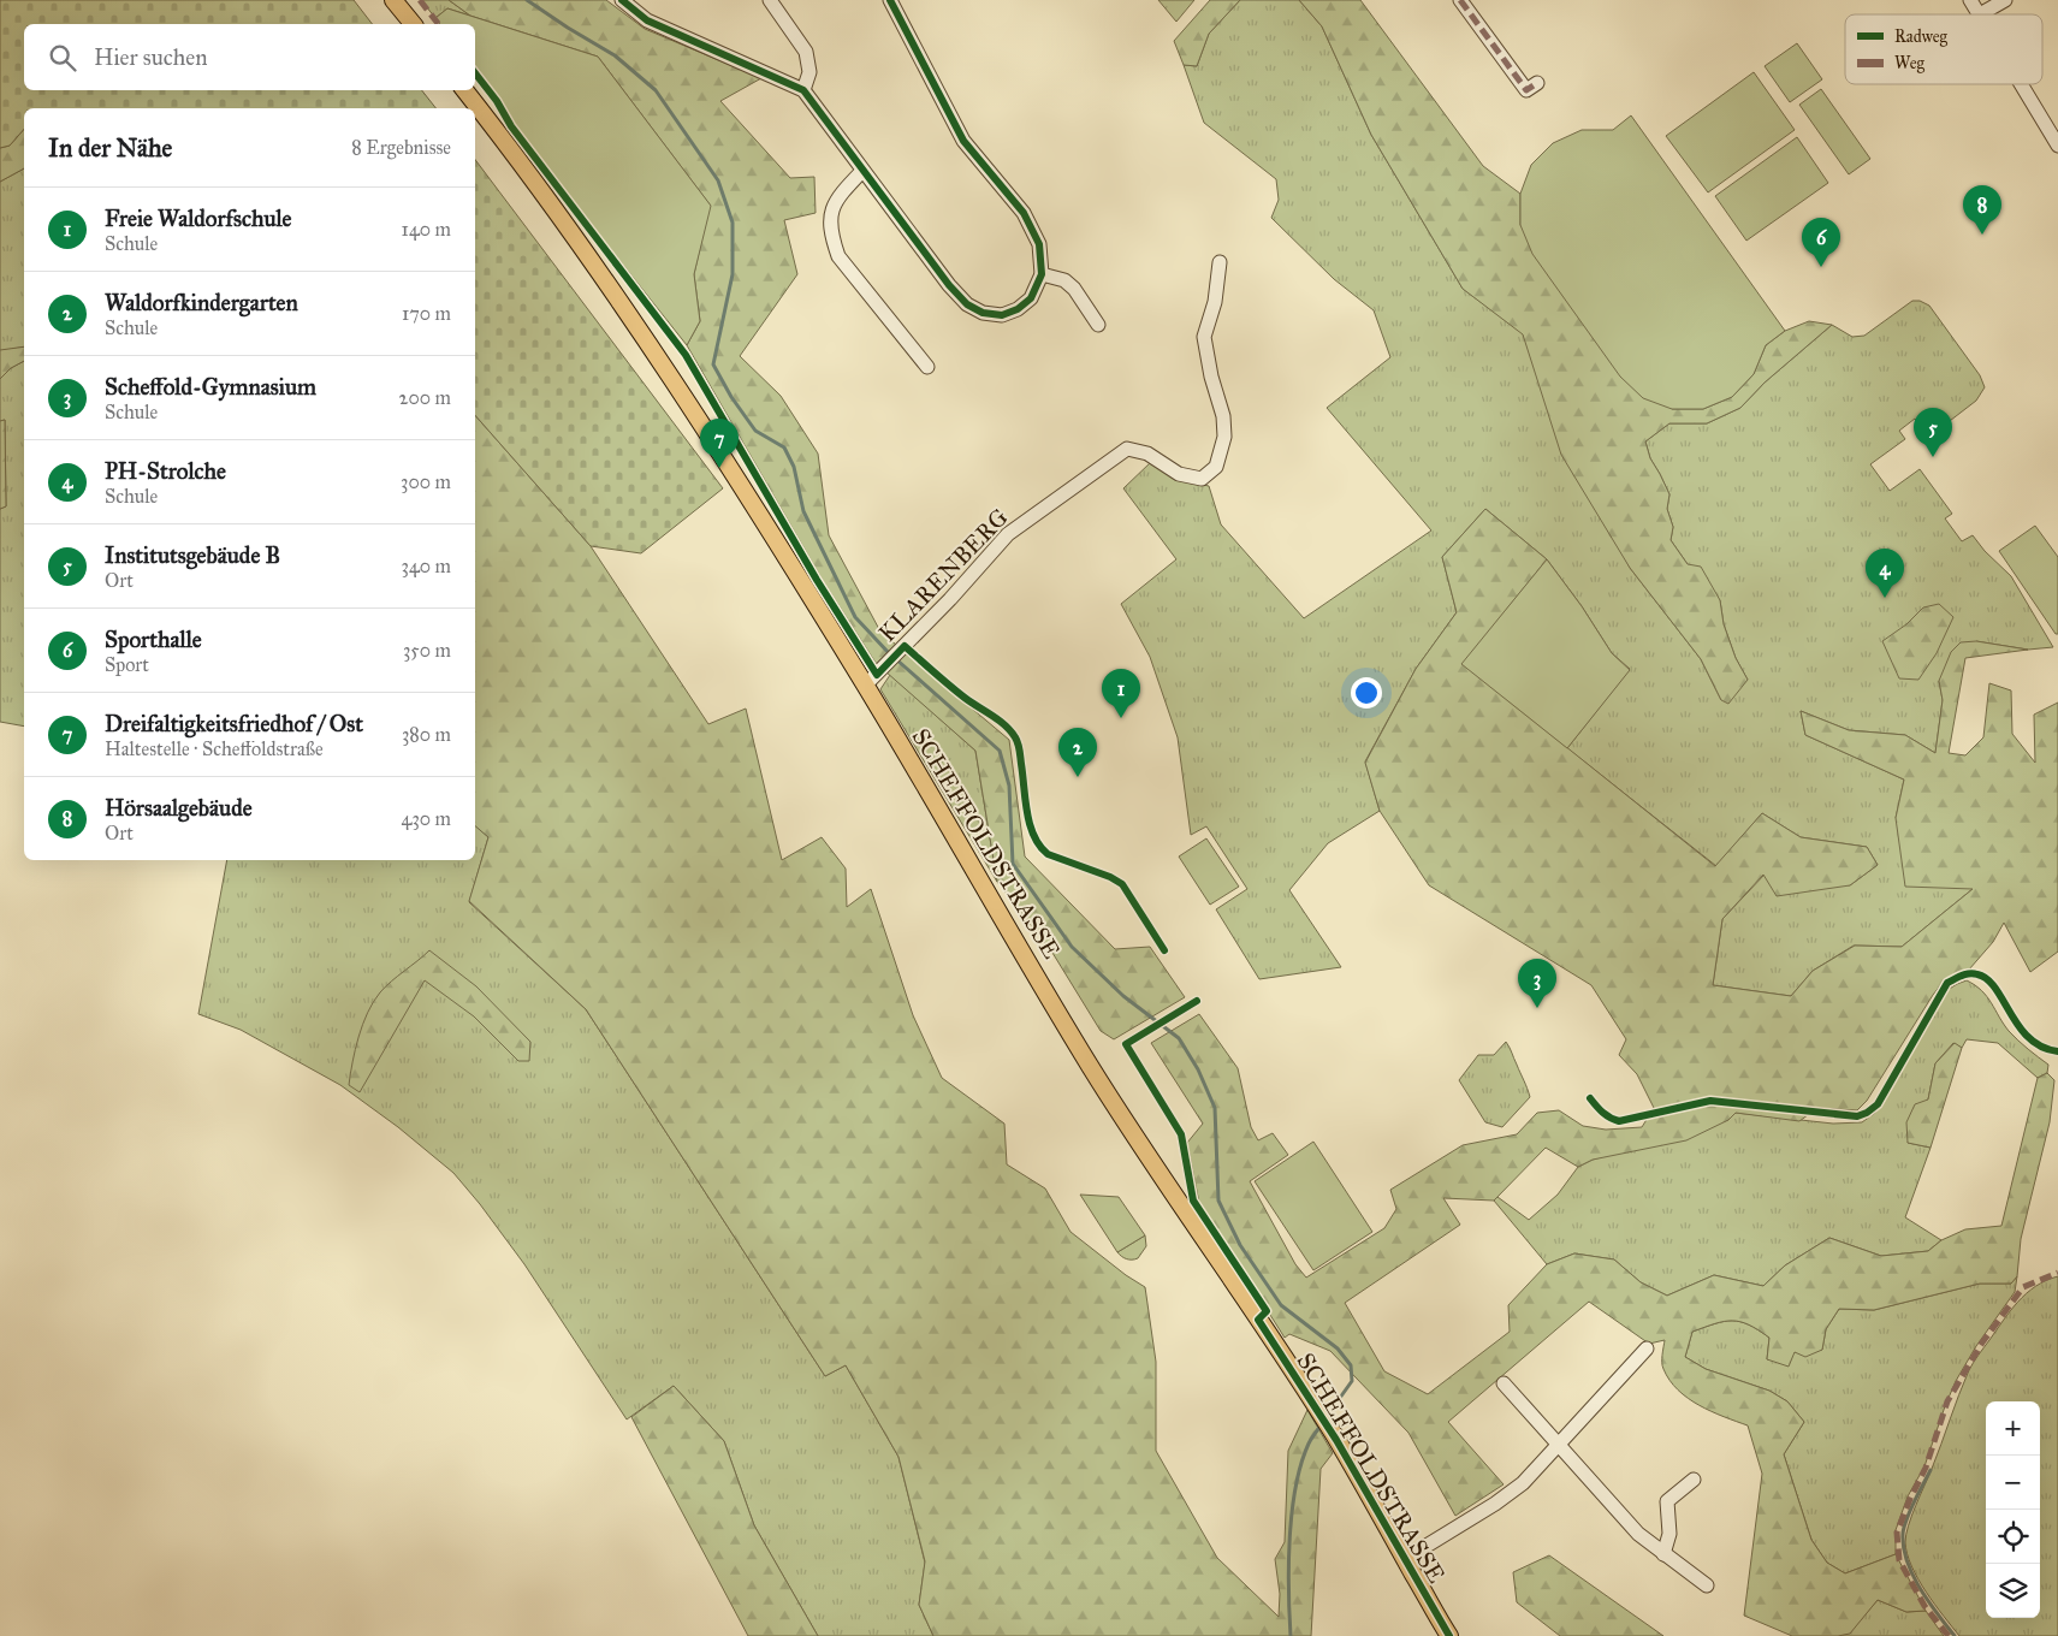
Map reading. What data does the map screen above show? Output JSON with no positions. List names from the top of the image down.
{
  "streets": {
    "main road": ["SCHEFFOLDSTRASSE"],
    "street": ["KLARENBERG"]
  },
  "crossings": [
    ["KLARENBERG", "SCHEFFOLDSTRASSE"]
  ],
  "legend": ["Radweg", "Weg"],
  "page": {
    "search": "Hier suchen",
    "heading": ["In der Nähe", "8 Ergebnisse"],
    "pins": [
      "8",
      "6",
      "5",
      "7",
      "4",
      "1",
      "2",
      "3"
    ],
    "list": [
      {
        "mark": "1",
        "name": "Freie Waldorfschule",
        "note": "Schule",
        "value": "140 m"
      },
      {
        "mark": "2",
        "name": "Waldorfkindergarten",
        "note": "Schule",
        "value": "170 m"
      },
      {
        "mark": "3",
        "name": "Scheffold-Gymnasium",
        "note": "Schule",
        "value": "200 m"
      },
      {
        "mark": "4",
        "name": "PH-Strolche",
        "note": "Schule",
        "value": "300 m"
      },
      {
        "mark": "5",
        "name": "Institutsgebäude B",
        "note": "Ort",
        "value": "340 m"
      },
      {
        "mark": "6",
        "name": "Sporthalle",
        "note": "Sport",
        "value": "350 m"
      },
      {
        "mark": "7",
        "name": "Dreifaltigkeitsfriedhof / Ost",
        "note": "Haltestelle · Scheffoldstraße",
        "value": "380 m"
      },
      {
        "mark": "8",
        "name": "Hörsaalgebäude",
        "note": "Ort",
        "value": "430 m"
      }
    ],
    "map_buttons": ["+", "−"]
  }
}
